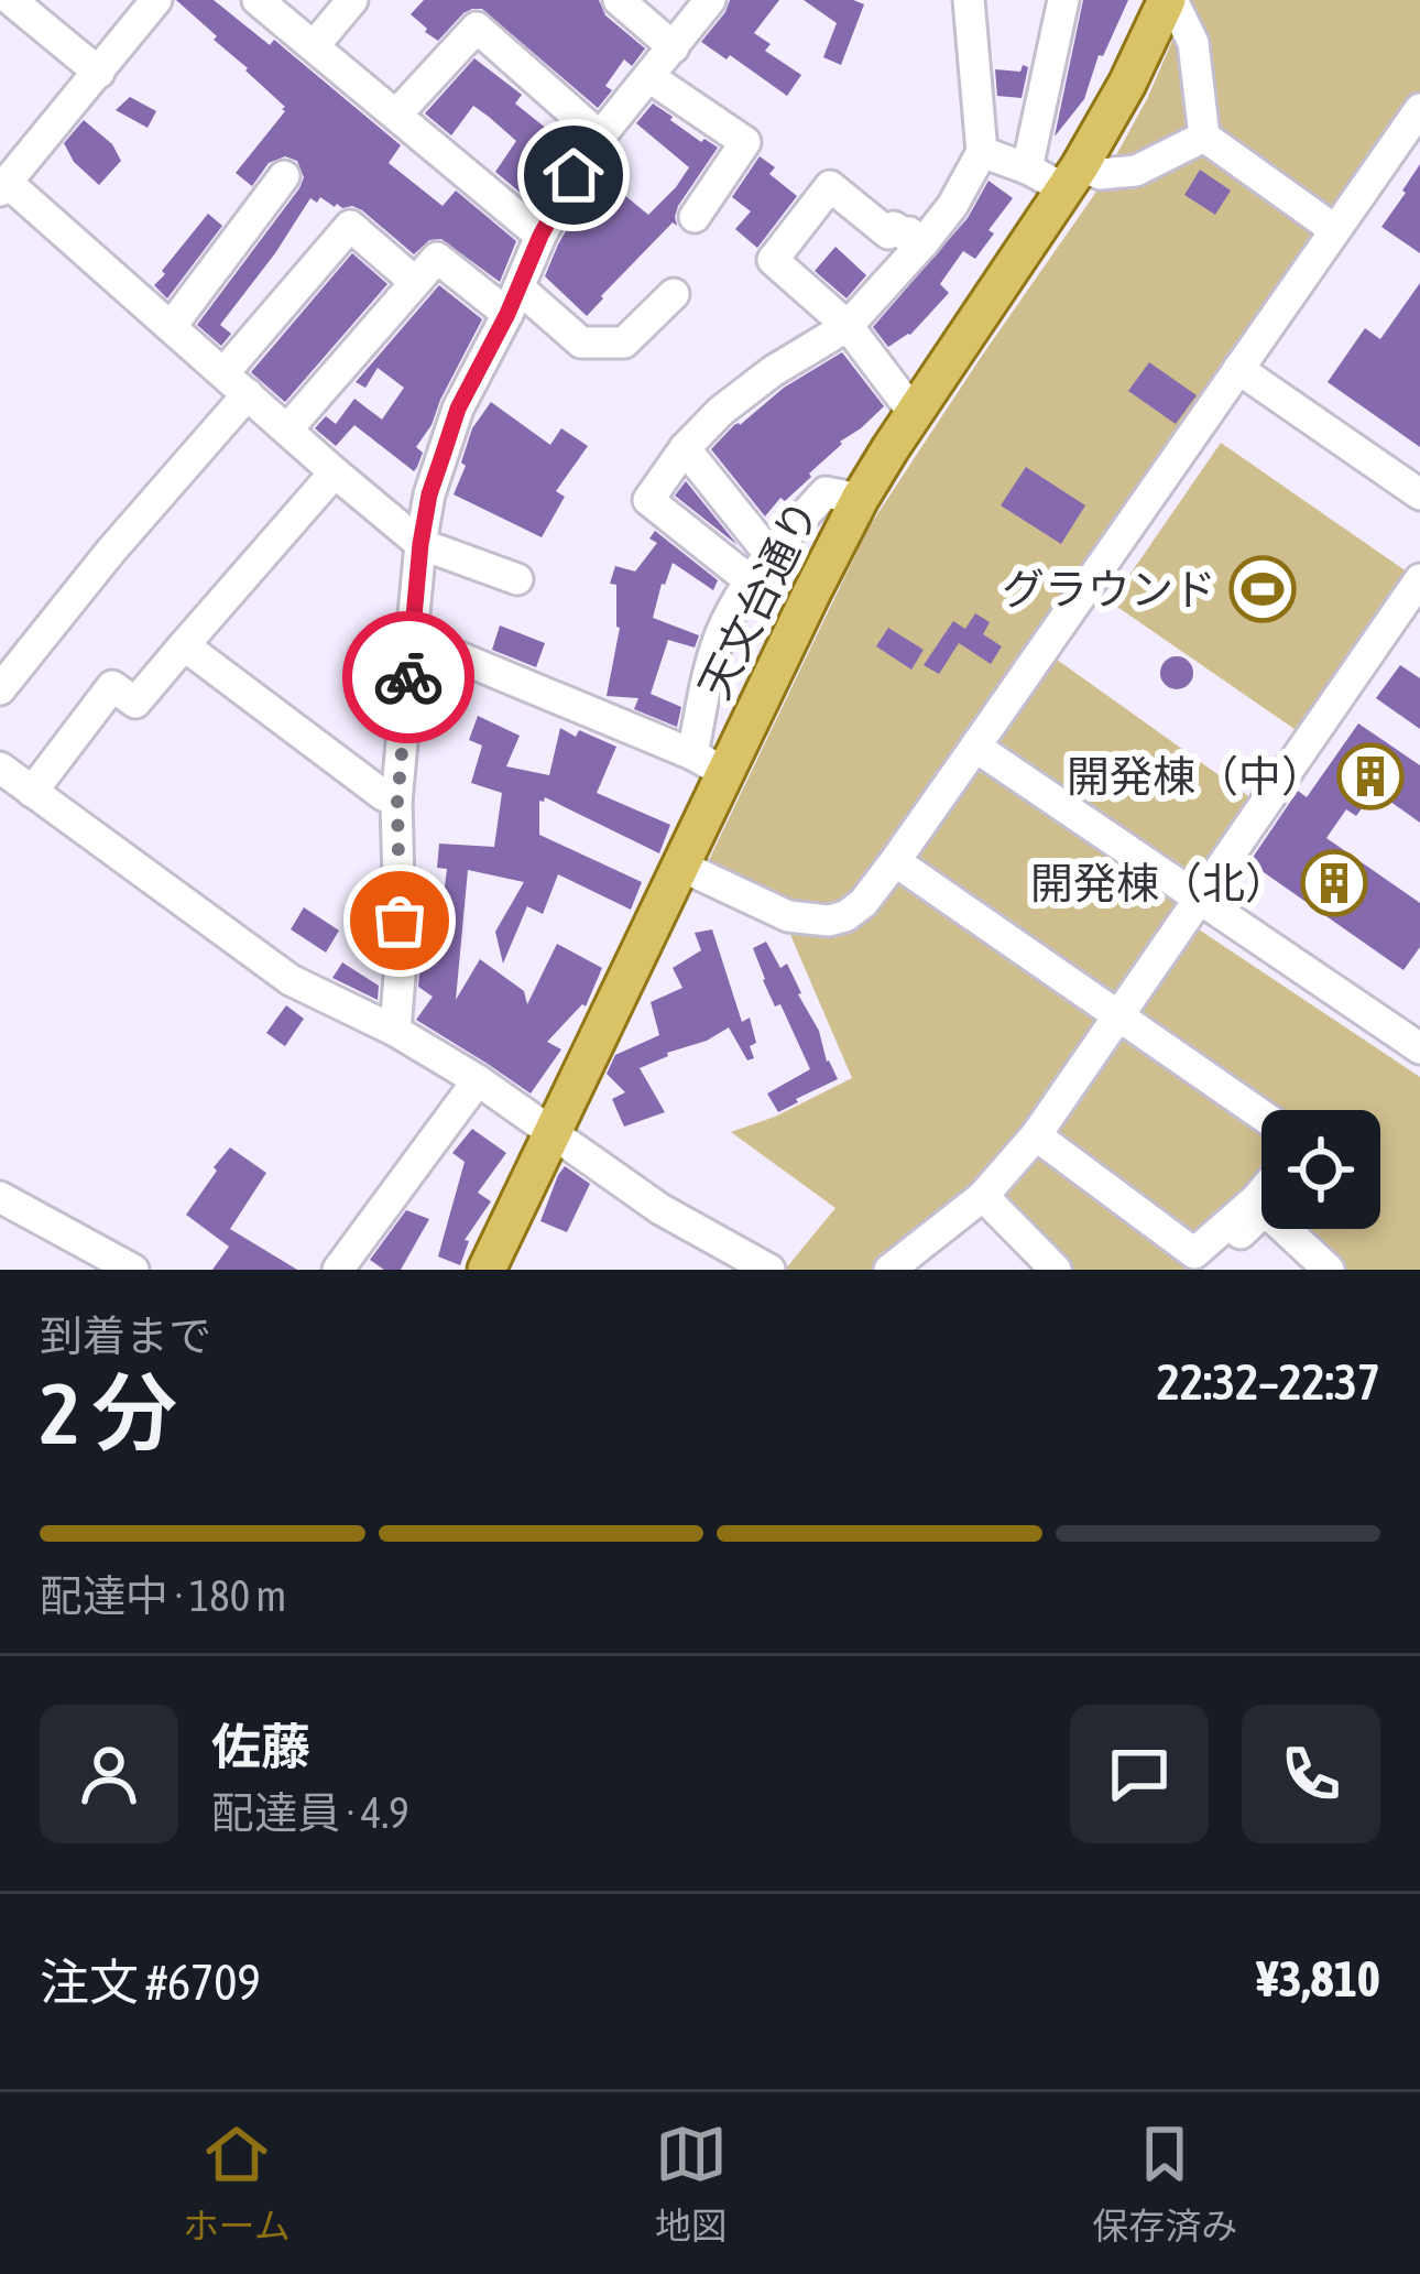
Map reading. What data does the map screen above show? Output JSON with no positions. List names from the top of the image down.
{
  "streets": {
    "main road": ["天文台通り"]
  },
  "places": {
    "sports": ["グラウンド"],
    "building": ["開発棟（中）", "開発棟（北）"]
  },
  "page": {
    "heading": ["2 分", "到着まで", "22:32–22:37"],
    "panel": [
      "佐藤",
      "配達員 · 4.9",
      "注文 #6709",
      "¥3,810"
    ],
    "bar": "配達中 · 180 m",
    "tabs": ["ホーム", "地図", "保存済み"]
  }
}
